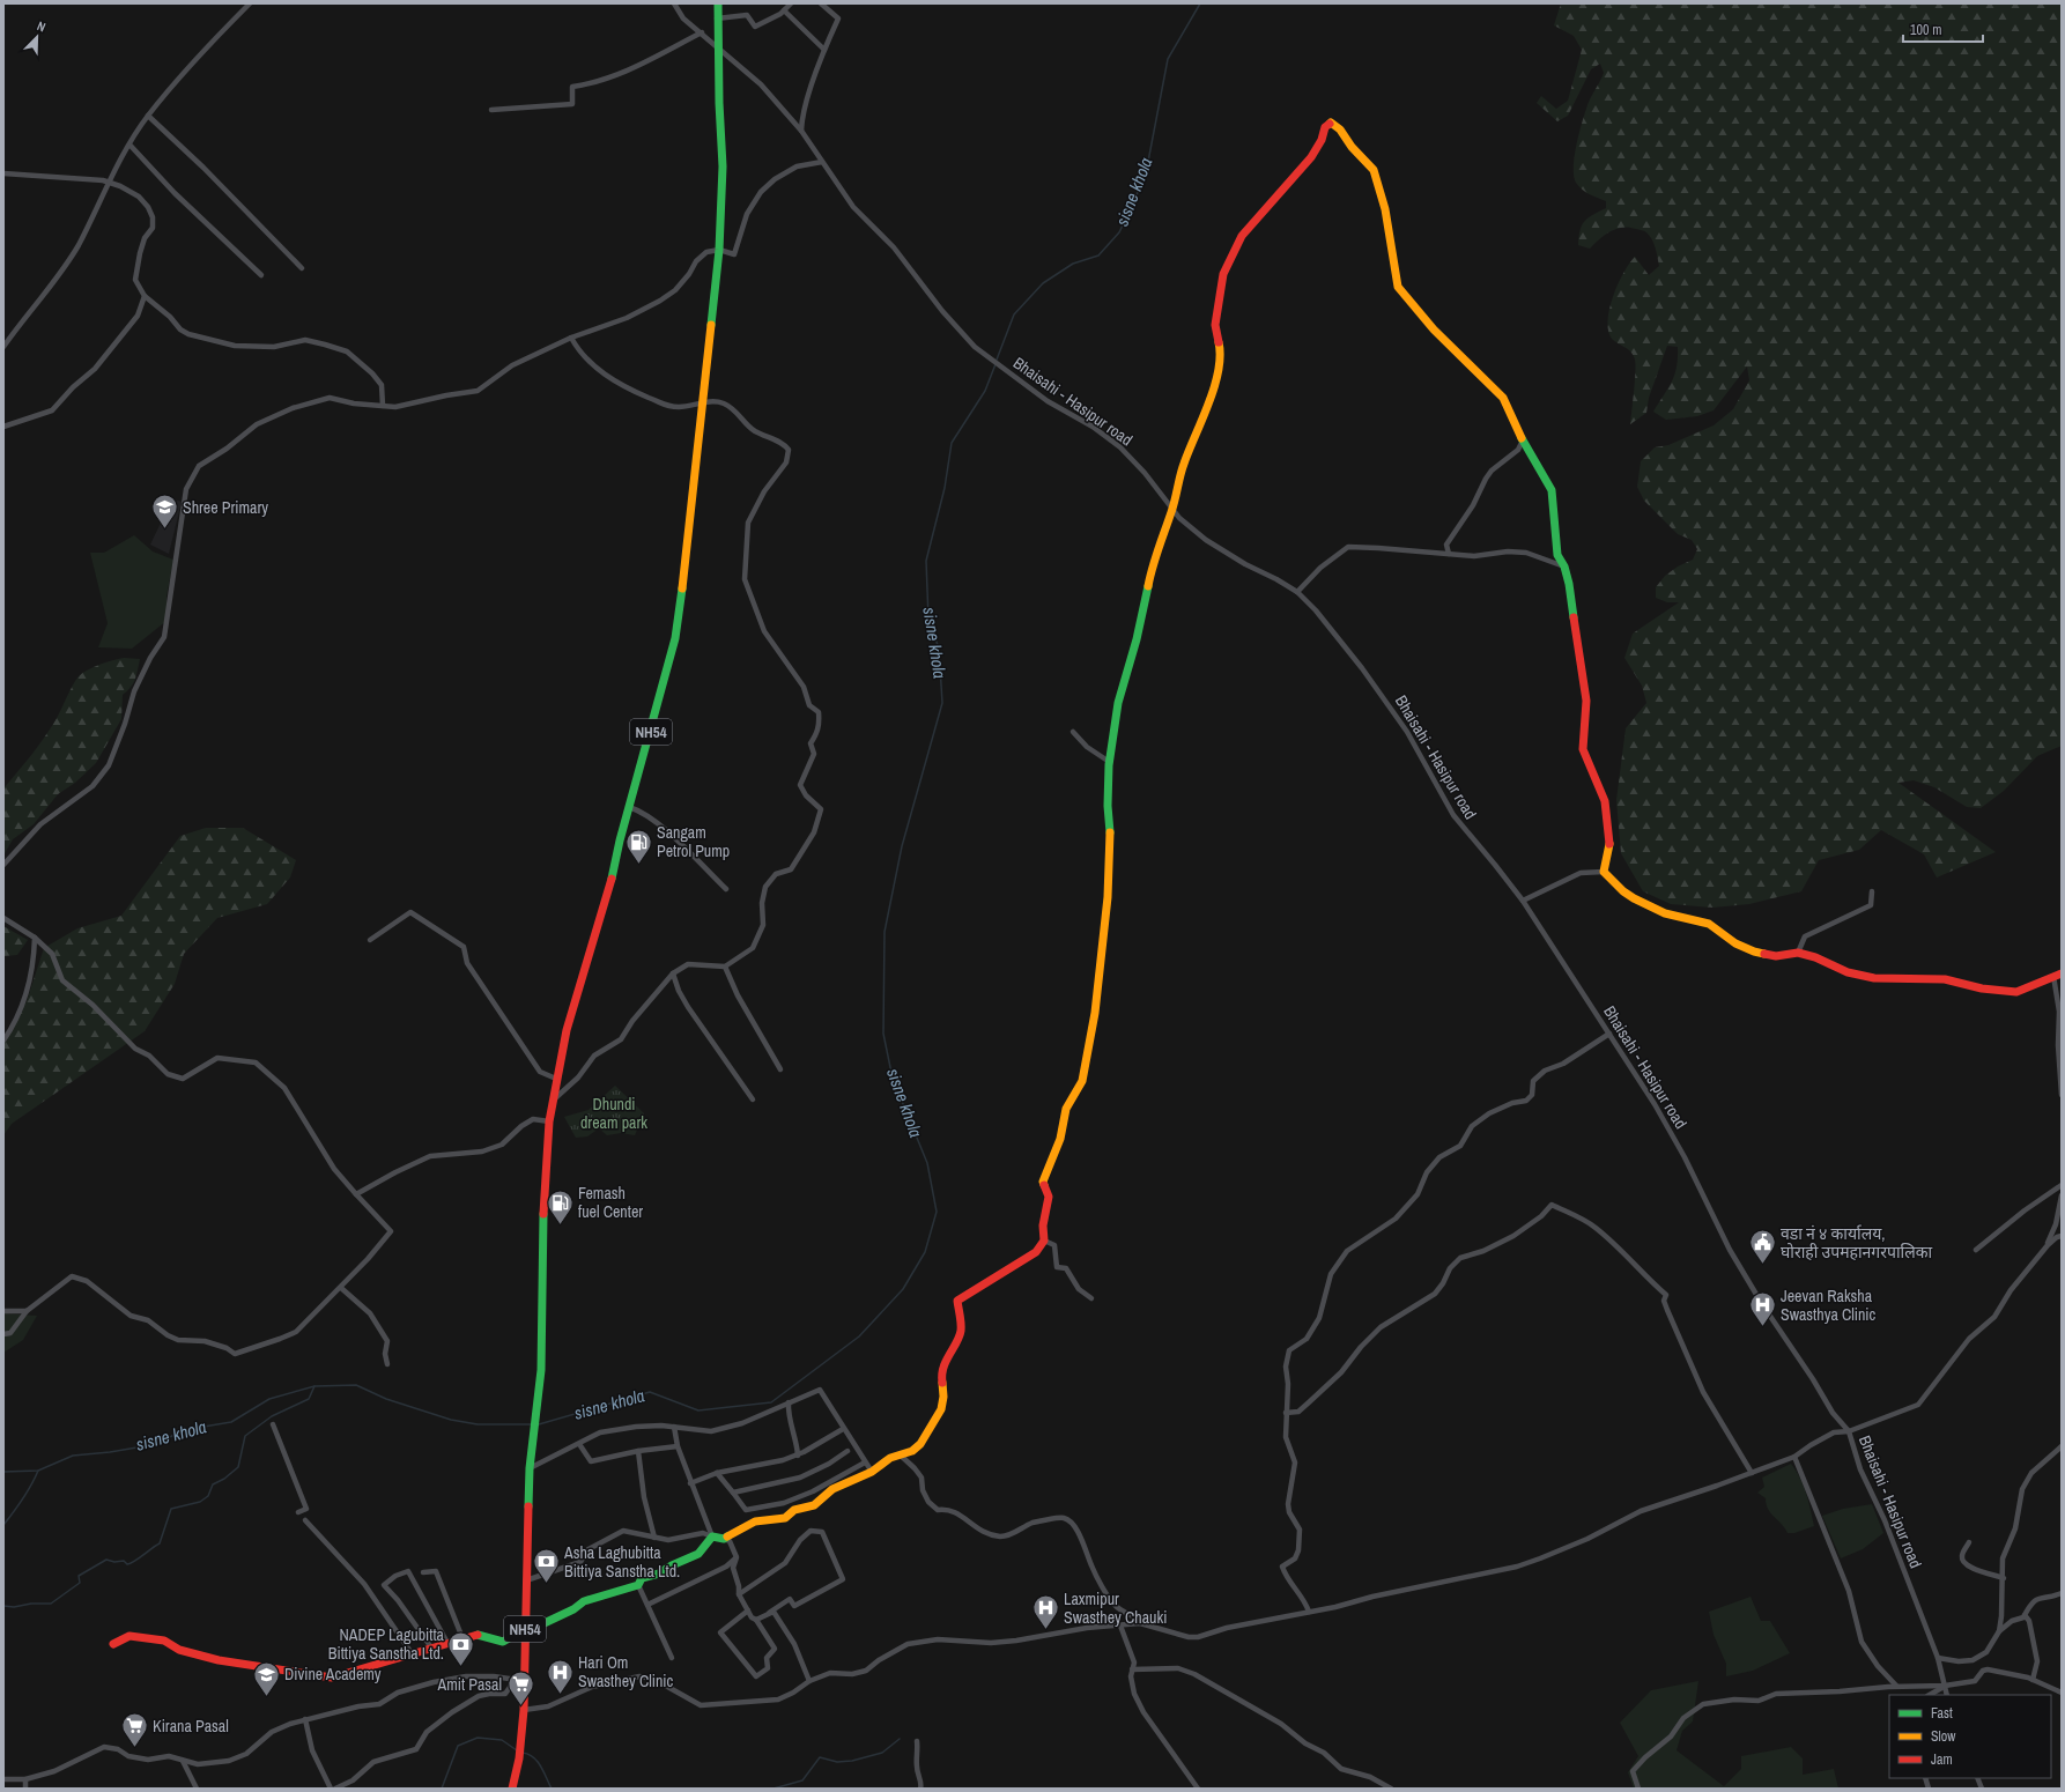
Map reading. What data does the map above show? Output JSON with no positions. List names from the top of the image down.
{
  "streets": {
    "street": ["Bhaisahi - Hasipur road", "NH54"]
  },
  "crossings": [
    ["Bhaisahi - Hasipur road", "NH54"]
  ],
  "water": ["sisne khola"],
  "parks": ["Dhundi dream park"],
  "places": {
    "school or university": ["Shree Primary", "Divine Academy"],
    "fuel station": ["Sangam Petrol Pump", "Femash fuel Center"],
    "public building": ["वडा नं ४ कार्यालय, घोराही उपमहानगरपालिका"],
    "hospital": ["Jeevan Raksha Swasthya Clinic", "Laxmipur Swasthey Chauki", "Hari Om Swasthey Clinic"],
    "bank": ["Asha Laghubitta Bittiya Sanstha Ltd.", "NADEP Lagubitta Bittiya Sanstha Ltd."],
    "supermarket": ["Amit Pasal", "Kirana Pasal"]
  },
  "legend": ["Fast", "Slow", "Jam"],
  "scale_bar": "100 m",
  "north": "top right"
}
